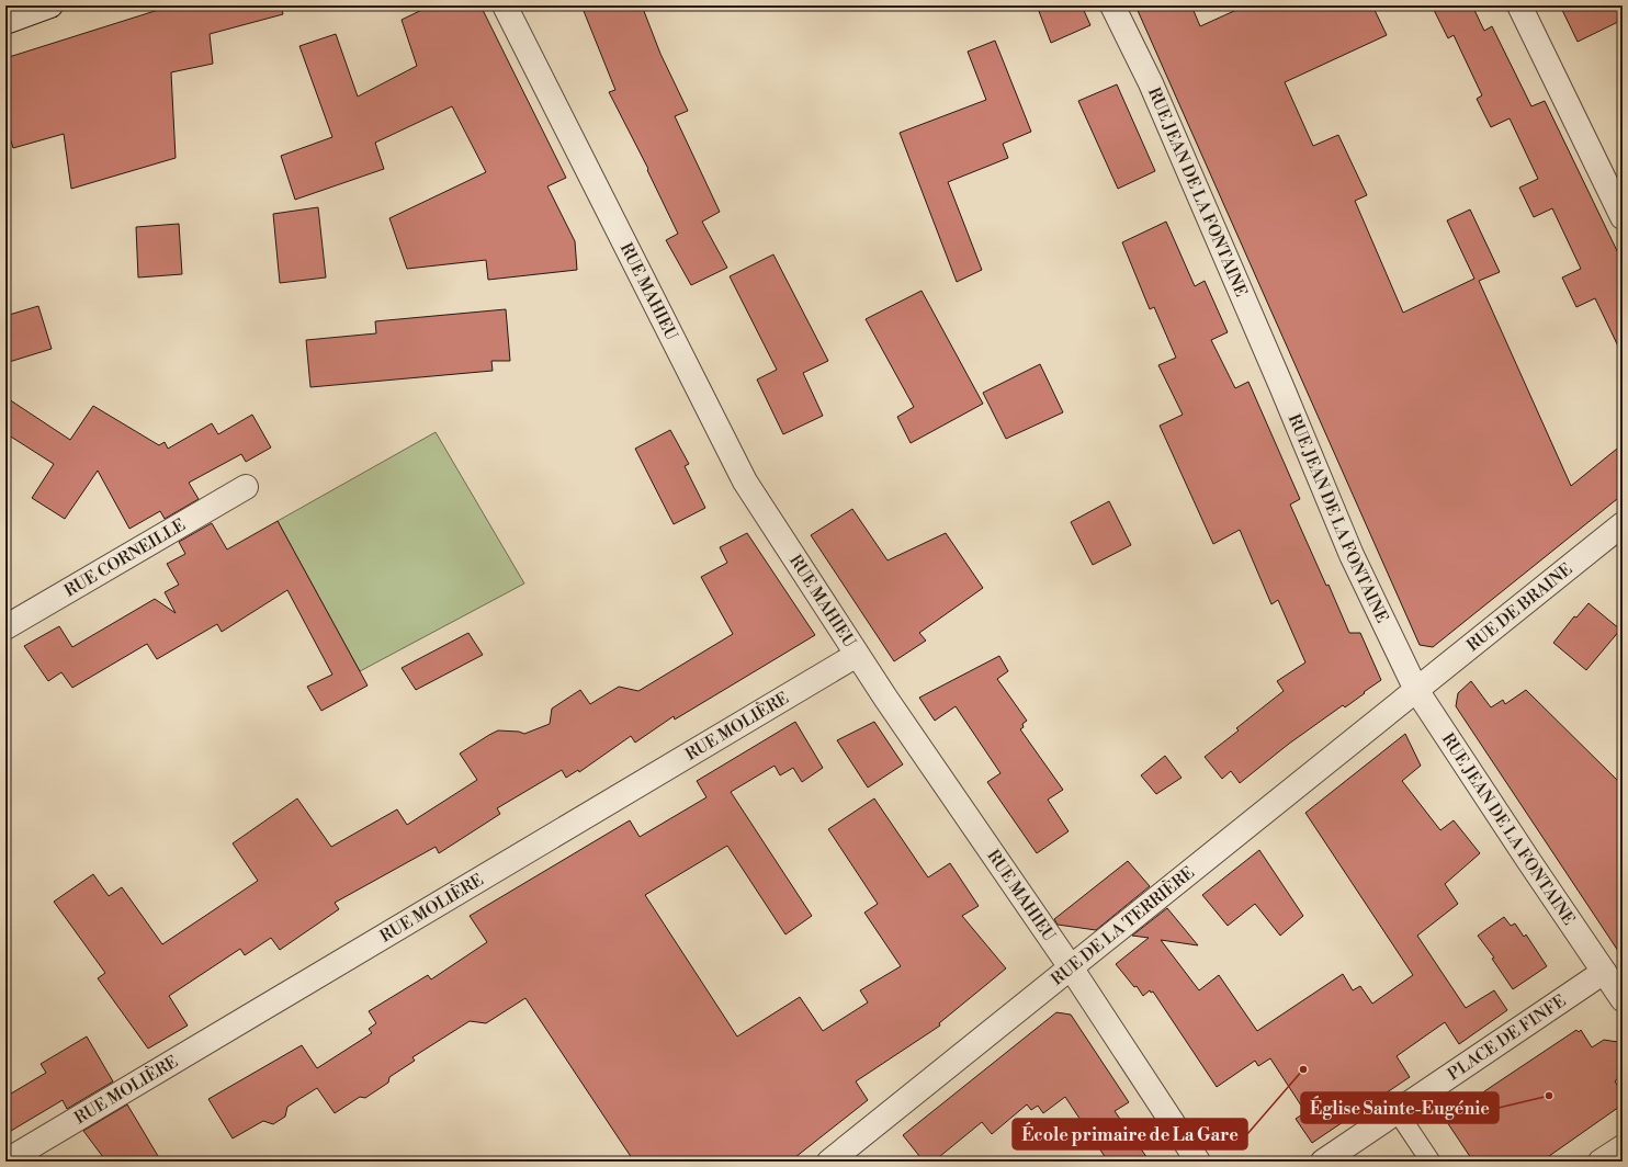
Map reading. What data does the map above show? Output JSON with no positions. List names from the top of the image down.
{
  "streets": {
    "street": [
      "RUE JEAN DE LA FONTAINE",
      "RUE MAHIEU",
      "RUE CORNEILLE",
      "RUE DE BRAINE",
      "RUE MOLIÈRE",
      "RUE DE LA TERRIÈRE",
      "PLACE DE FINFE"
    ]
  },
  "crossings": [
    ["RUE JEAN DE LA FONTAINE", "RUE DE BRAINE"],
    ["RUE JEAN DE LA FONTAINE", "RUE DE LA TERRIÈRE"],
    ["RUE JEAN DE LA FONTAINE", "PLACE DE FINFE"],
    ["RUE MAHIEU", "RUE MOLIÈRE"],
    ["RUE MAHIEU", "RUE DE LA TERRIÈRE"],
    ["RUE DE BRAINE", "RUE DE LA TERRIÈRE"]
  ],
  "places": ["École primaire de La Gare", "Église Sainte-Eugénie"]
}
